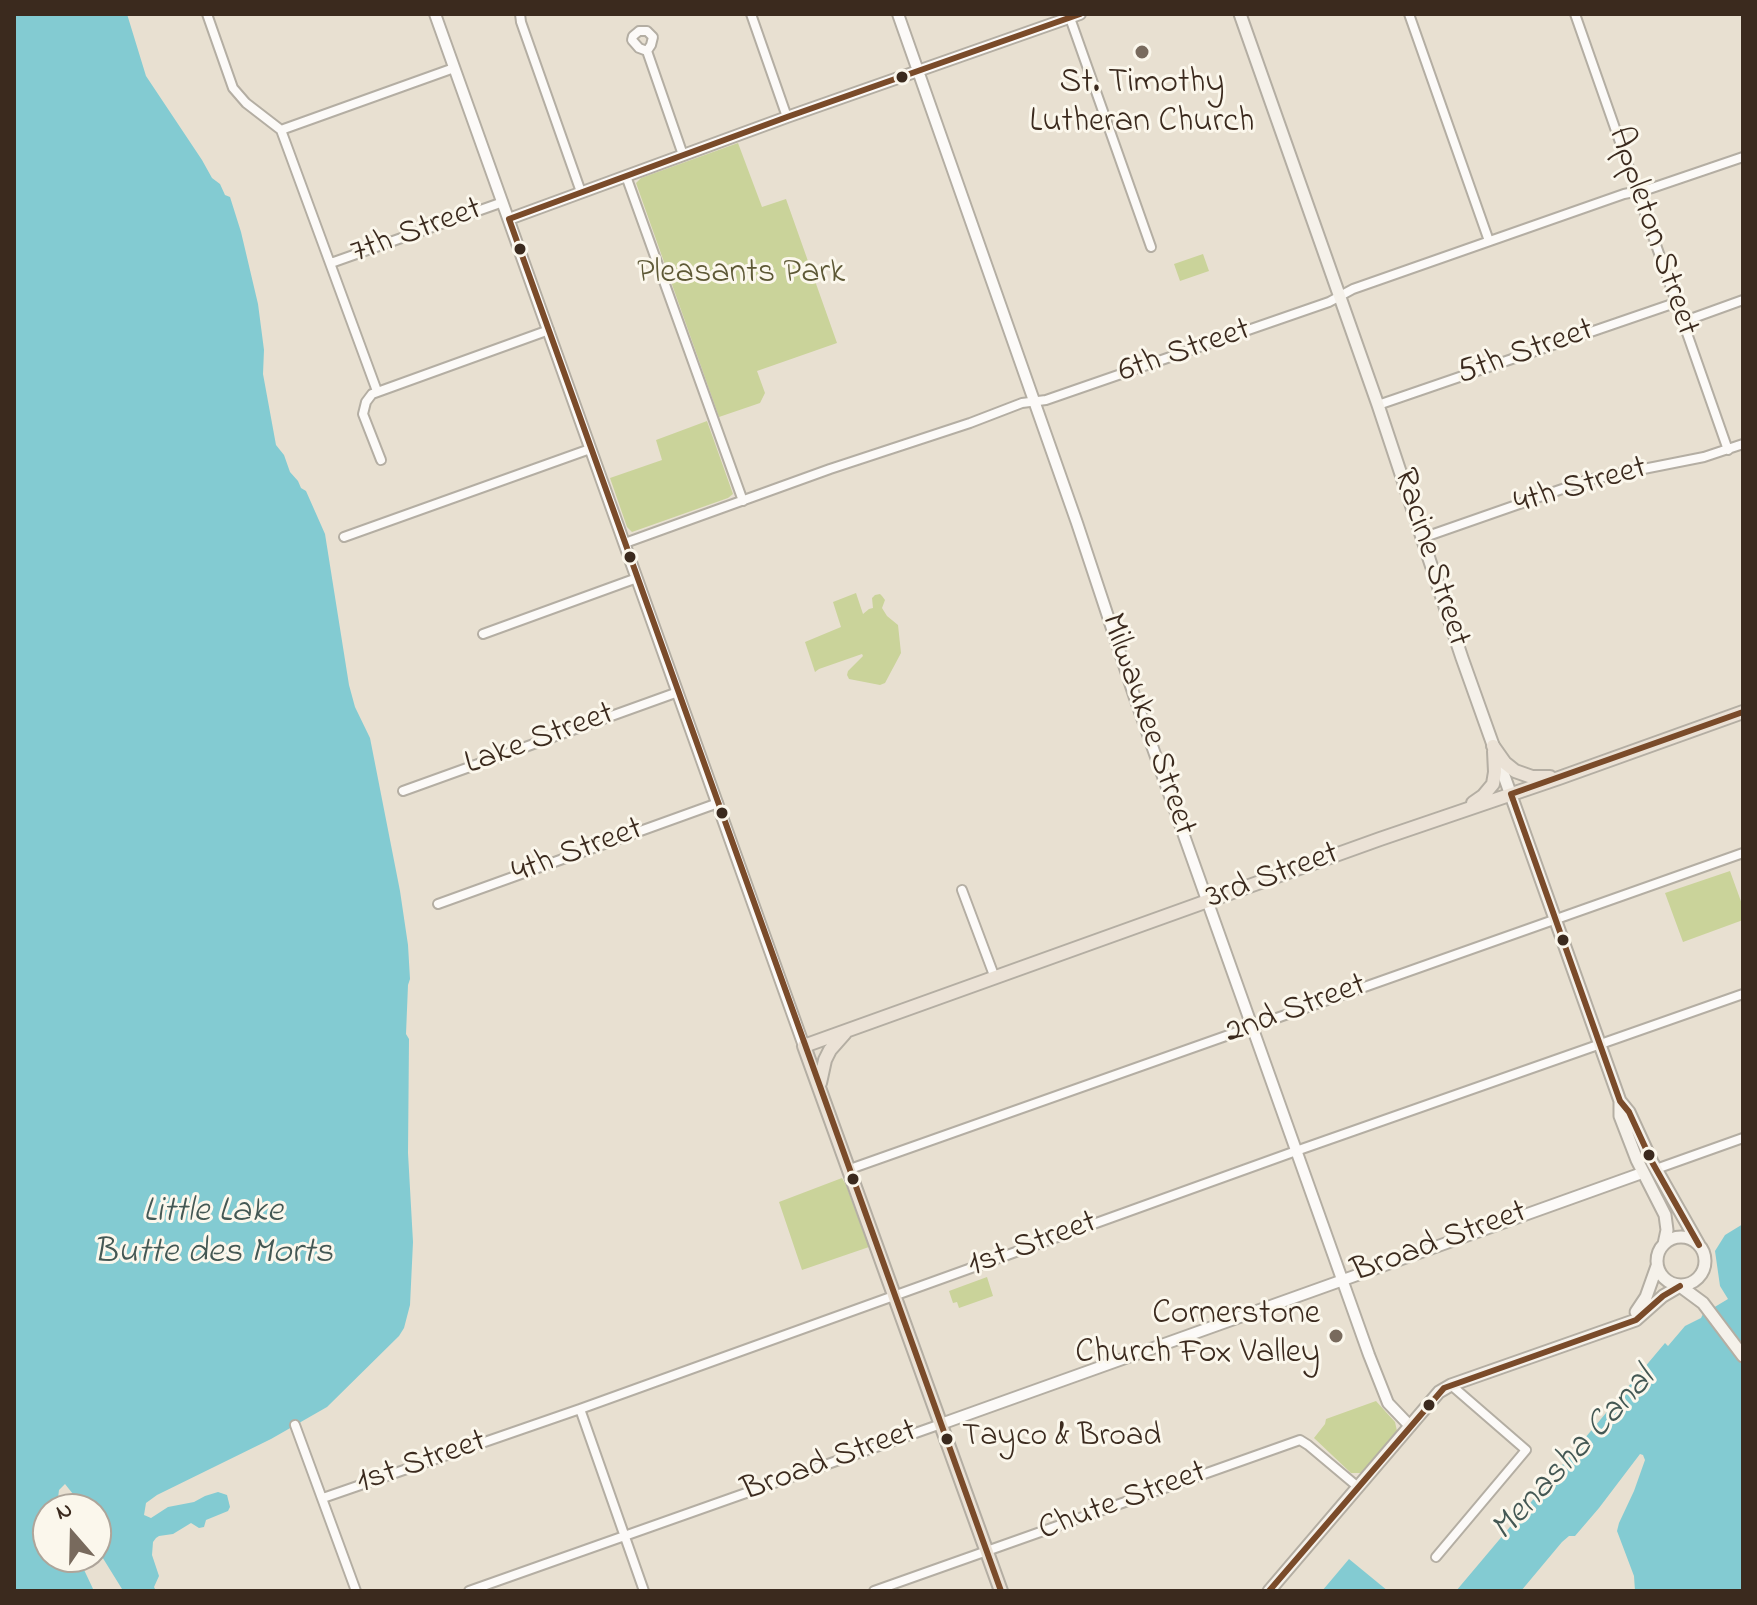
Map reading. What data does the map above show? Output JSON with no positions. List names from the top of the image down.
{
  "streets": {
    "main road": ["Racine Street", "3rd Street"],
    "street": [
      "Appleton Street",
      "7th Street",
      "6th Street",
      "5th Street",
      "4th Street",
      "Milwaukee Street",
      "Lake Street",
      "2nd Street",
      "Broad Street",
      "1st Street",
      "Chute Street"
    ]
  },
  "crossings": [
    ["Appleton Street", "6th Street"],
    ["Appleton Street", "5th Street"],
    ["Appleton Street", "4th Street"],
    ["7th Street", "Milwaukee Street"],
    ["6th Street", "Racine Street"],
    ["6th Street", "Milwaukee Street"],
    ["5th Street", "Racine Street"],
    ["4th Street", "Racine Street"],
    ["Racine Street", "3rd Street"],
    ["Racine Street", "2nd Street"],
    ["Racine Street", "Broad Street"],
    ["Racine Street", "1st Street"],
    ["Milwaukee Street", "3rd Street"],
    ["Milwaukee Street", "2nd Street"],
    ["Milwaukee Street", "Broad Street"],
    ["Milwaukee Street", "1st Street"]
  ],
  "water": ["Little Lake Butte des Morts", "Menasha Canal"],
  "parks": ["Pleasants Park"],
  "places": ["St. Timothy Lutheran Church", "Cornerstone Church Fox Valley", "Tayco & Broad"],
  "north": "top"
}
